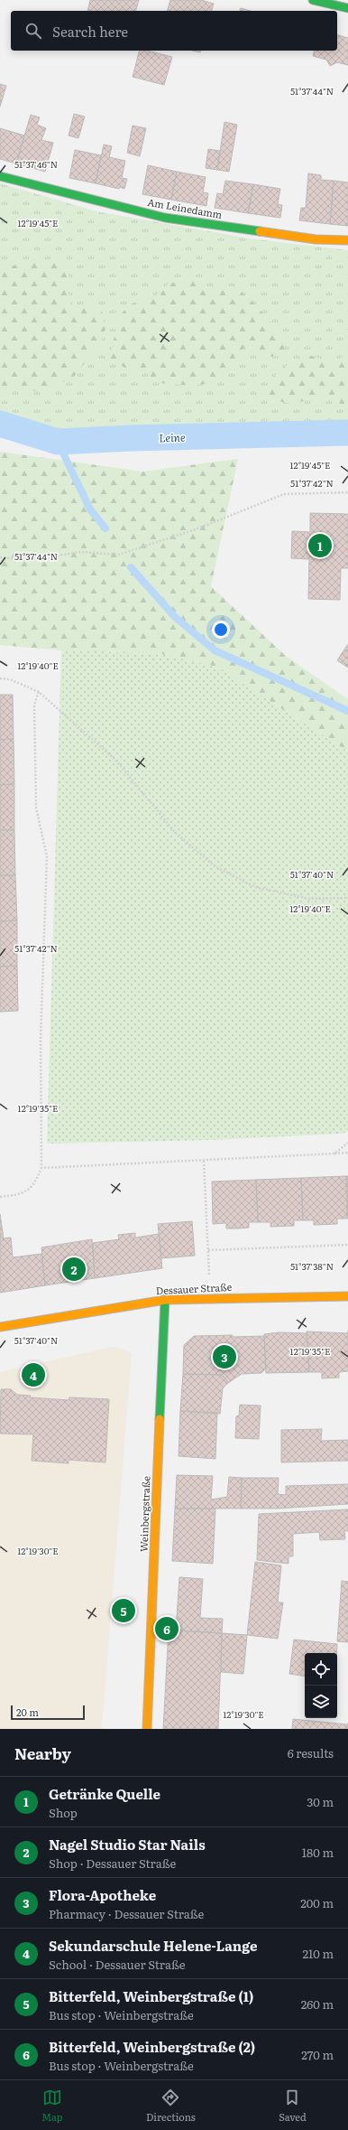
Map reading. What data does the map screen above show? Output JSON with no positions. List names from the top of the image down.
{
  "streets": {
    "street": ["Am Leinedamm", "Dessauer Straße", "Weinbergstraße"]
  },
  "crossings": [
    ["Dessauer Straße", "Weinbergstraße"]
  ],
  "water": ["Leine"],
  "scale_bar": "20 m",
  "page": {
    "search": "Search here",
    "pins": [
      "1",
      "2",
      "3",
      "4",
      "5",
      "6"
    ],
    "scale": "20 m",
    "heading": ["Nearby", "6 results"],
    "list": [
      {
        "mark": "1",
        "name": "Getränke Quelle",
        "note": "Shop",
        "value": "30 m"
      },
      {
        "mark": "2",
        "name": "Nagel Studio Star Nails",
        "note": "Shop · Dessauer Straße",
        "value": "180 m"
      },
      {
        "mark": "3",
        "name": "Flora-Apotheke",
        "note": "Pharmacy · Dessauer Straße",
        "value": "200 m"
      },
      {
        "mark": "4",
        "name": "Sekundarschule Helene-Lange",
        "note": "School · Dessauer Straße",
        "value": "210 m"
      },
      {
        "mark": "5",
        "name": "Bitterfeld, Weinbergstraße (1)",
        "note": "Bus stop · Weinbergstraße",
        "value": "260 m"
      },
      {
        "mark": "6",
        "name": "Bitterfeld, Weinbergstraße (2)",
        "note": "Bus stop · Weinbergstraße",
        "value": "270 m"
      }
    ],
    "nav": ["Map", "Directions", "Saved"]
  },
  "coordinates": [
    "51°37'44\"N",
    "51°37'46\"N",
    "12°19'45\"E",
    "51°37'42\"N",
    "12°19'40\"E",
    "51°37'40\"N",
    "12°19'35\"E",
    "51°37'38\"N",
    "12°19'30\"E"
  ]
}
